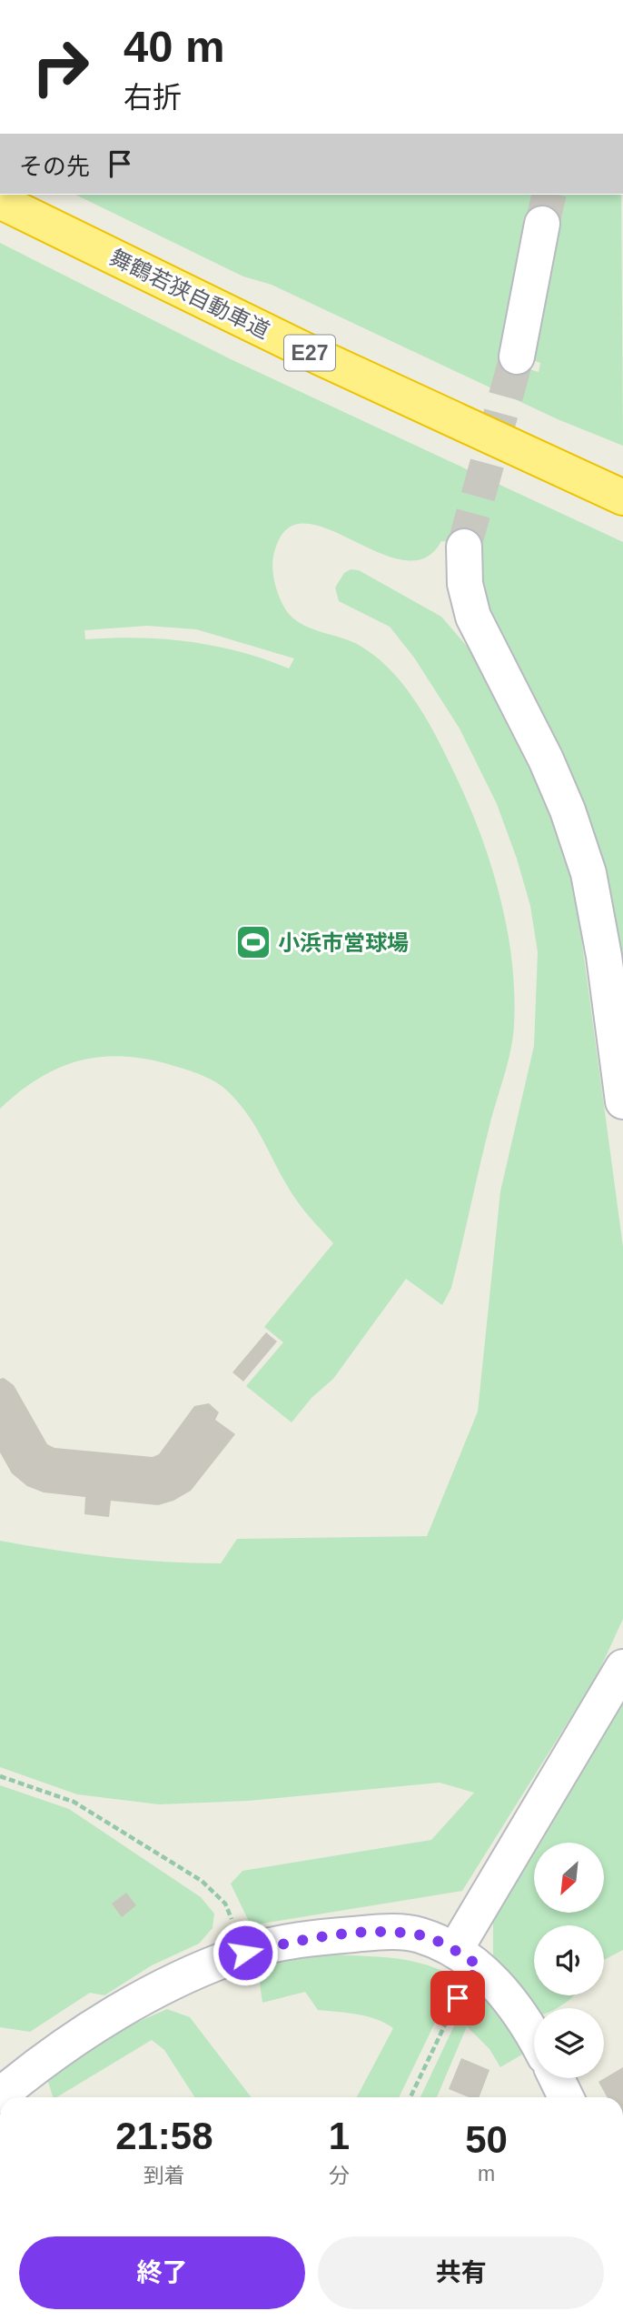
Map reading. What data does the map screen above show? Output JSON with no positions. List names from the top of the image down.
{
  "streets": {
    "highway": ["舞鶴若狭自動車道", "E27"]
  },
  "places": {
    "sports": ["小浜市営球場"]
  },
  "north": "bottom left",
  "page": {
    "turn": ["40 m", "右折"],
    "then": "その先",
    "eta": [
      "21:58",
      "到着",
      "1",
      "分",
      "50",
      "m"
    ],
    "buttons": ["終了", "共有"]
  }
}
